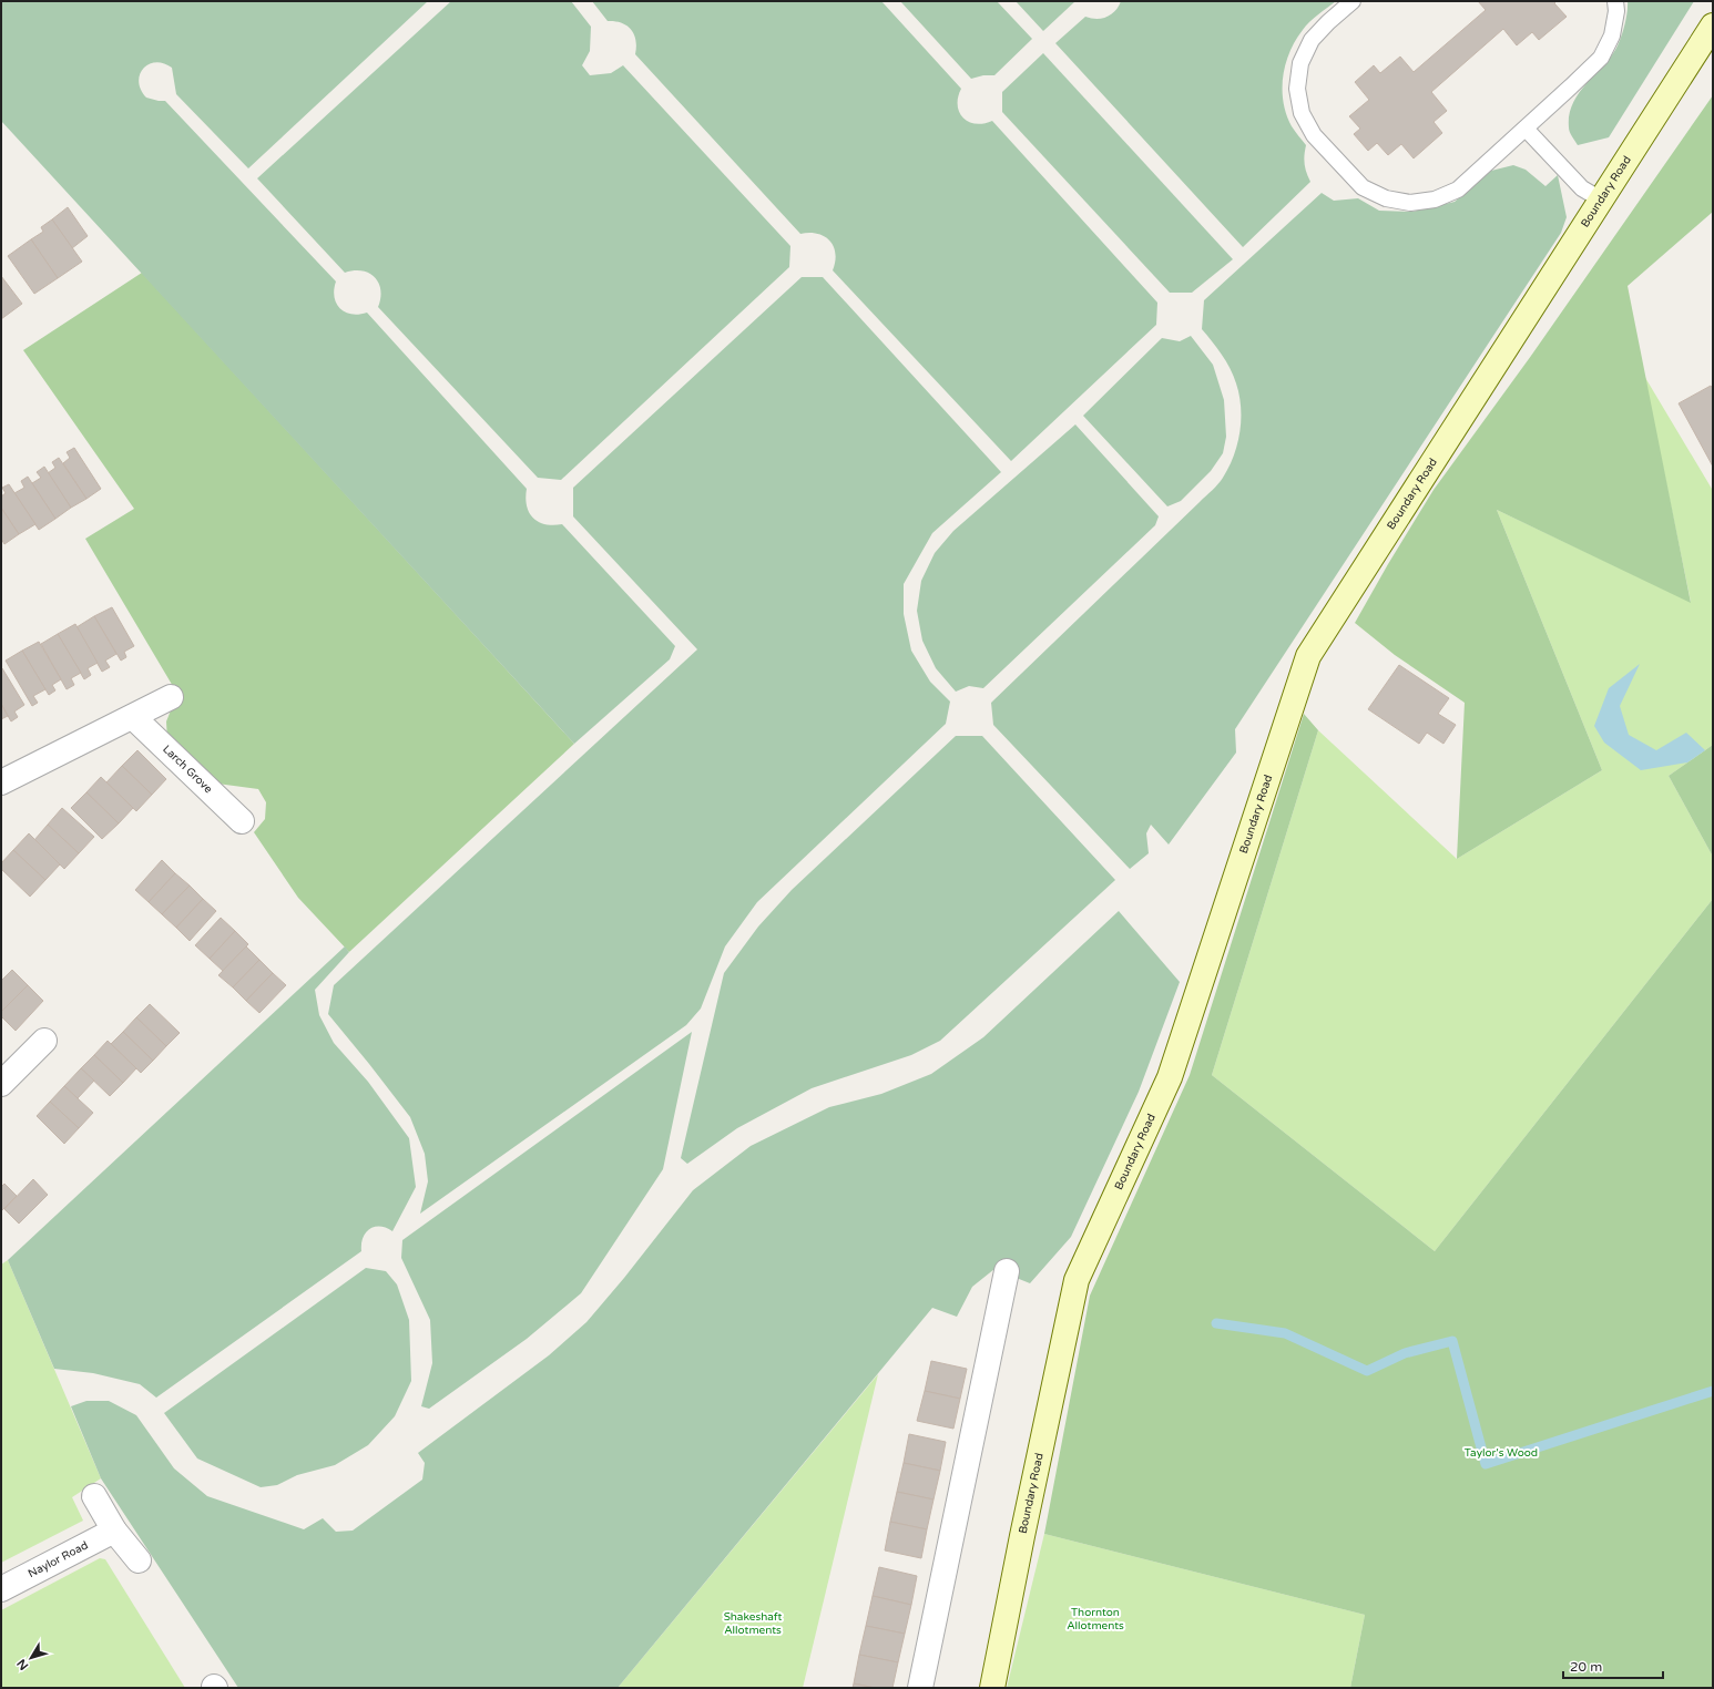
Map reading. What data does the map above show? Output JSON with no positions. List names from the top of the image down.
{
  "streets": {
    "main road": ["Boundary Road"],
    "street": ["Larch Grove", "Naylor Road"]
  },
  "parks": ["Taylor's Wood", "Thornton Allotments", "Shakeshaft Allotments"],
  "scale_bar": "20 m",
  "north": "bottom left"
}
